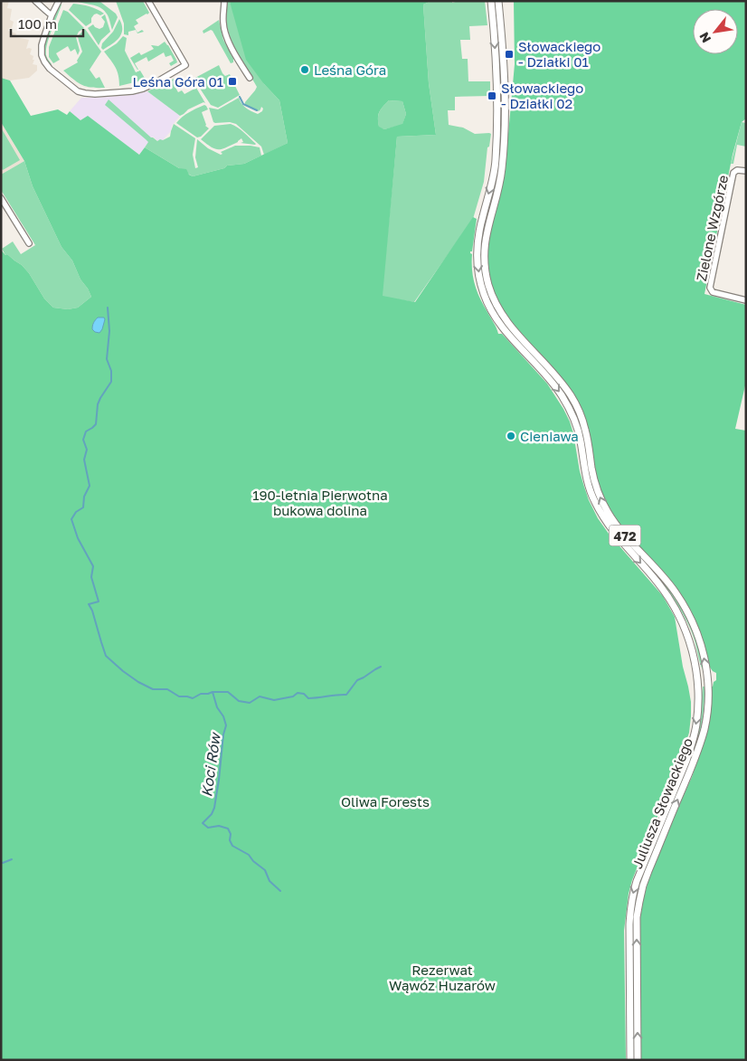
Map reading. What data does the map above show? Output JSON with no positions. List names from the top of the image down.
{
  "streets": {
    "main road": ["472", "Juliusza Słowackiego"],
    "street": ["Zielone Wzgórze"]
  },
  "water": ["Koci Rów"],
  "parks": ["190-letnia Pierwotna bukowa dolina", "Oliwa Forests", "Rezerwat Wąwóz Huzarów"],
  "places": {
    "transit": ["Słowackiego - Działki 01", "Leśna Góra 01", "Słowackiego - Działki 02"],
    "other": ["Leśna Góra", "Cieniawa"]
  },
  "scale_bar": "100 m",
  "north": "bottom left"
}
